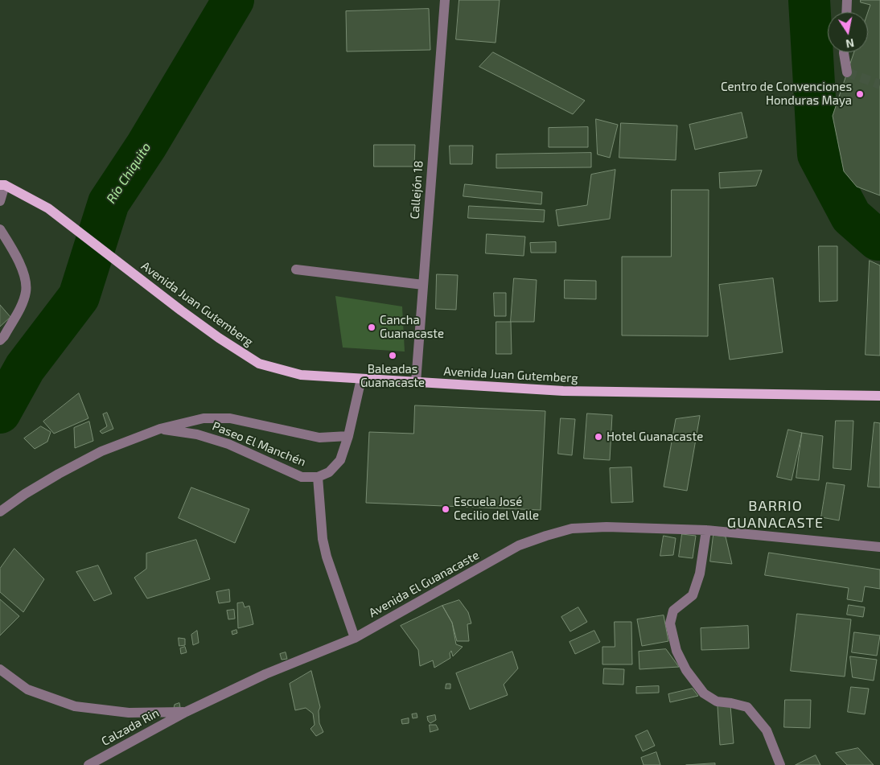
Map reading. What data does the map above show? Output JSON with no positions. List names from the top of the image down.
{
  "streets": {
    "main road": ["Avenida Juan Gutemberg"],
    "street": [
      "Callejón 18",
      "Paseo El Manchén",
      "Avenida El Guanacaste",
      "Calzada Rin"
    ]
  },
  "crossings": [
    ["Callejón 18", "Avenida Juan Gutemberg"],
    ["Avenida Juan Gutemberg", "Paseo El Manchén"],
    ["Avenida El Guanacaste", "Calzada Rin"]
  ],
  "districts": ["BARRIO GUANACASTE"],
  "water": ["Río Chiquito"],
  "places": [
    "Centro de Convenciones Honduras Maya",
    "Cancha Guanacaste",
    "Baleadas Guanacaste",
    "Hotel Guanacaste",
    "Escuela José Cecilio del Valle"
  ],
  "north": "bottom"
}
